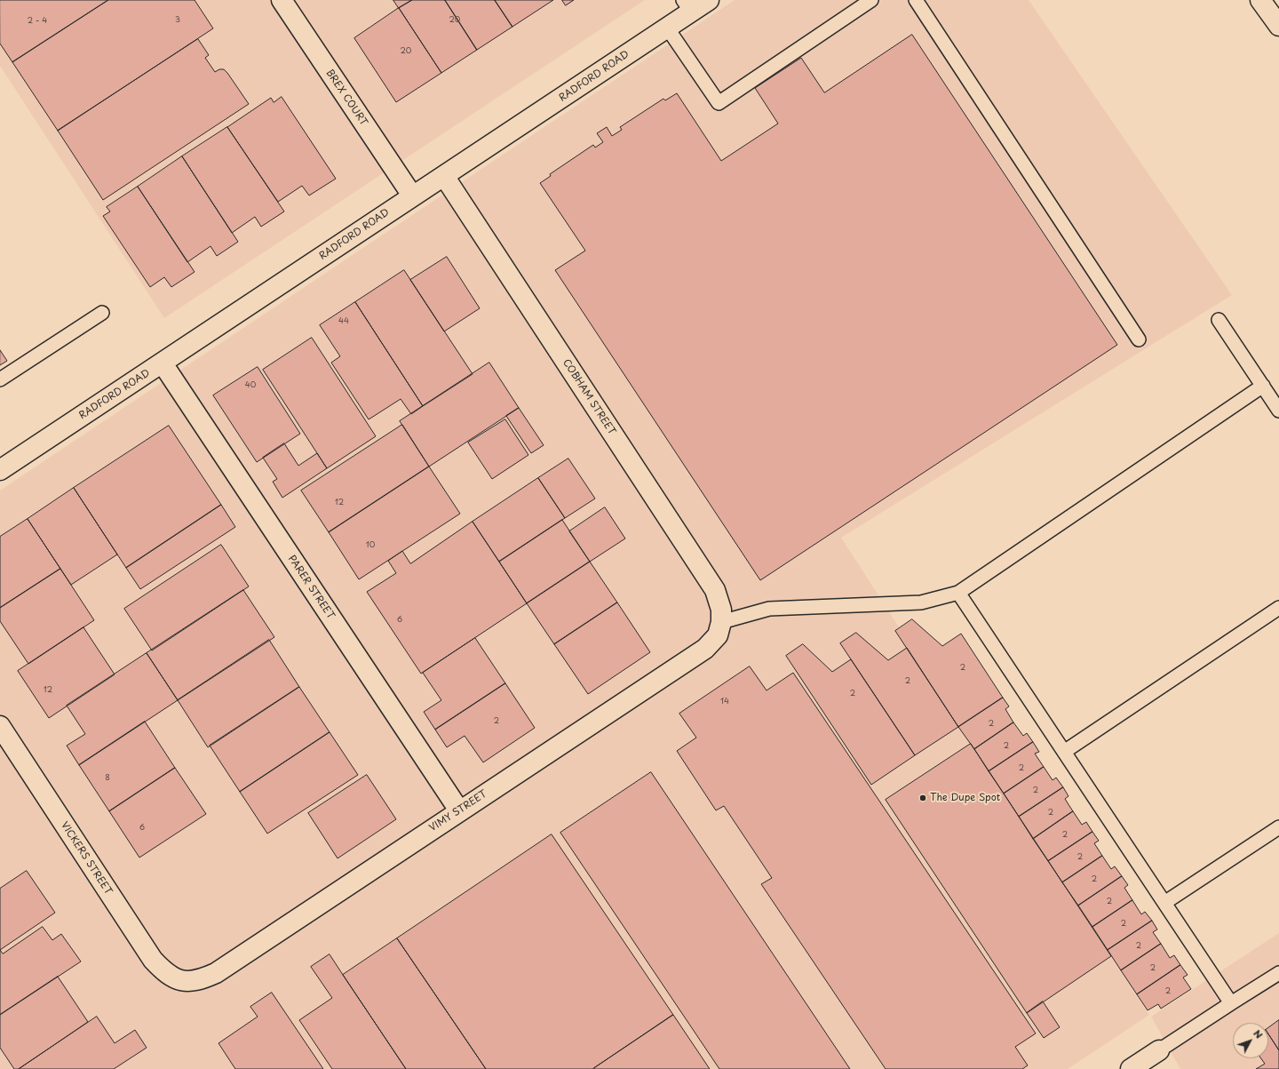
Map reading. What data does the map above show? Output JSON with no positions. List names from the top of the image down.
{
  "streets": {
    "street": [
      "RADFORD ROAD",
      "BREX COURT",
      "COBHAM STREET",
      "PARER STREET",
      "VIMY STREET",
      "VICKERS STREET"
    ]
  },
  "crossings": [
    ["RADFORD ROAD", "BREX COURT"],
    ["RADFORD ROAD", "COBHAM STREET"],
    ["RADFORD ROAD", "PARER STREET"],
    ["COBHAM STREET", "VIMY STREET"],
    ["PARER STREET", "VIMY STREET"],
    ["VIMY STREET", "VICKERS STREET"]
  ],
  "places": ["The Dupe Spot"],
  "house_numbers": [
    "3",
    "20",
    "2 - 4",
    "20",
    "44",
    "40",
    "12",
    "10",
    "6",
    "2",
    "2",
    "12",
    "2",
    "14",
    "2",
    "2",
    "2",
    "2",
    "8",
    "2",
    "2",
    "6",
    "2",
    "2",
    "2",
    "2",
    "2",
    "2",
    "2",
    "2"
  ],
  "north": "top right"
}
